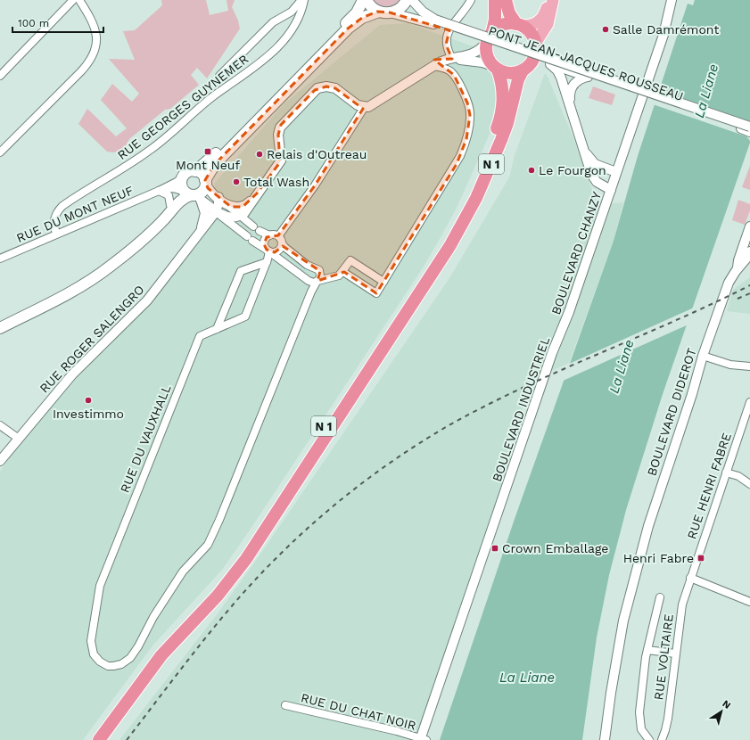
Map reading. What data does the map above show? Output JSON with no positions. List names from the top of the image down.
{
  "streets": {
    "highway": ["N 1"],
    "street": [
      "PONT JEAN-JACQUES ROUSSEAU",
      "RUE GEORGES GUYNEMER",
      "RUE DU MONT NEUF",
      "BOULEVARD CHANZY",
      "RUE ROGER SALENGRO",
      "BOULEVARD INDUSTRIEL",
      "BOULEVARD DIDEROT",
      "RUE DU VAUXHALL",
      "RUE HENRI FABRE",
      "RUE VOLTAIRE",
      "RUE DU CHAT NOIR"
    ]
  },
  "crossings": [
    ["RUE GEORGES GUYNEMER", "RUE DU MONT NEUF"],
    ["RUE DU MONT NEUF", "RUE ROGER SALENGRO"],
    ["BOULEVARD CHANZY", "BOULEVARD INDUSTRIEL"],
    ["BOULEVARD INDUSTRIEL", "RUE DU CHAT NOIR"],
    ["RUE HENRI FABRE", "RUE VOLTAIRE"]
  ],
  "water": ["La Liane"],
  "places": {
    "other": [
      "Salle Damrémont",
      "Relais d'Outreau",
      "Le Fourgon",
      "Total Wash",
      "Investimmo"
    ],
    "transit": ["Mont Neuf", "Crown Emballage", "Henri Fabre"]
  },
  "scale_bar": "100 m",
  "north": "top right"
}
